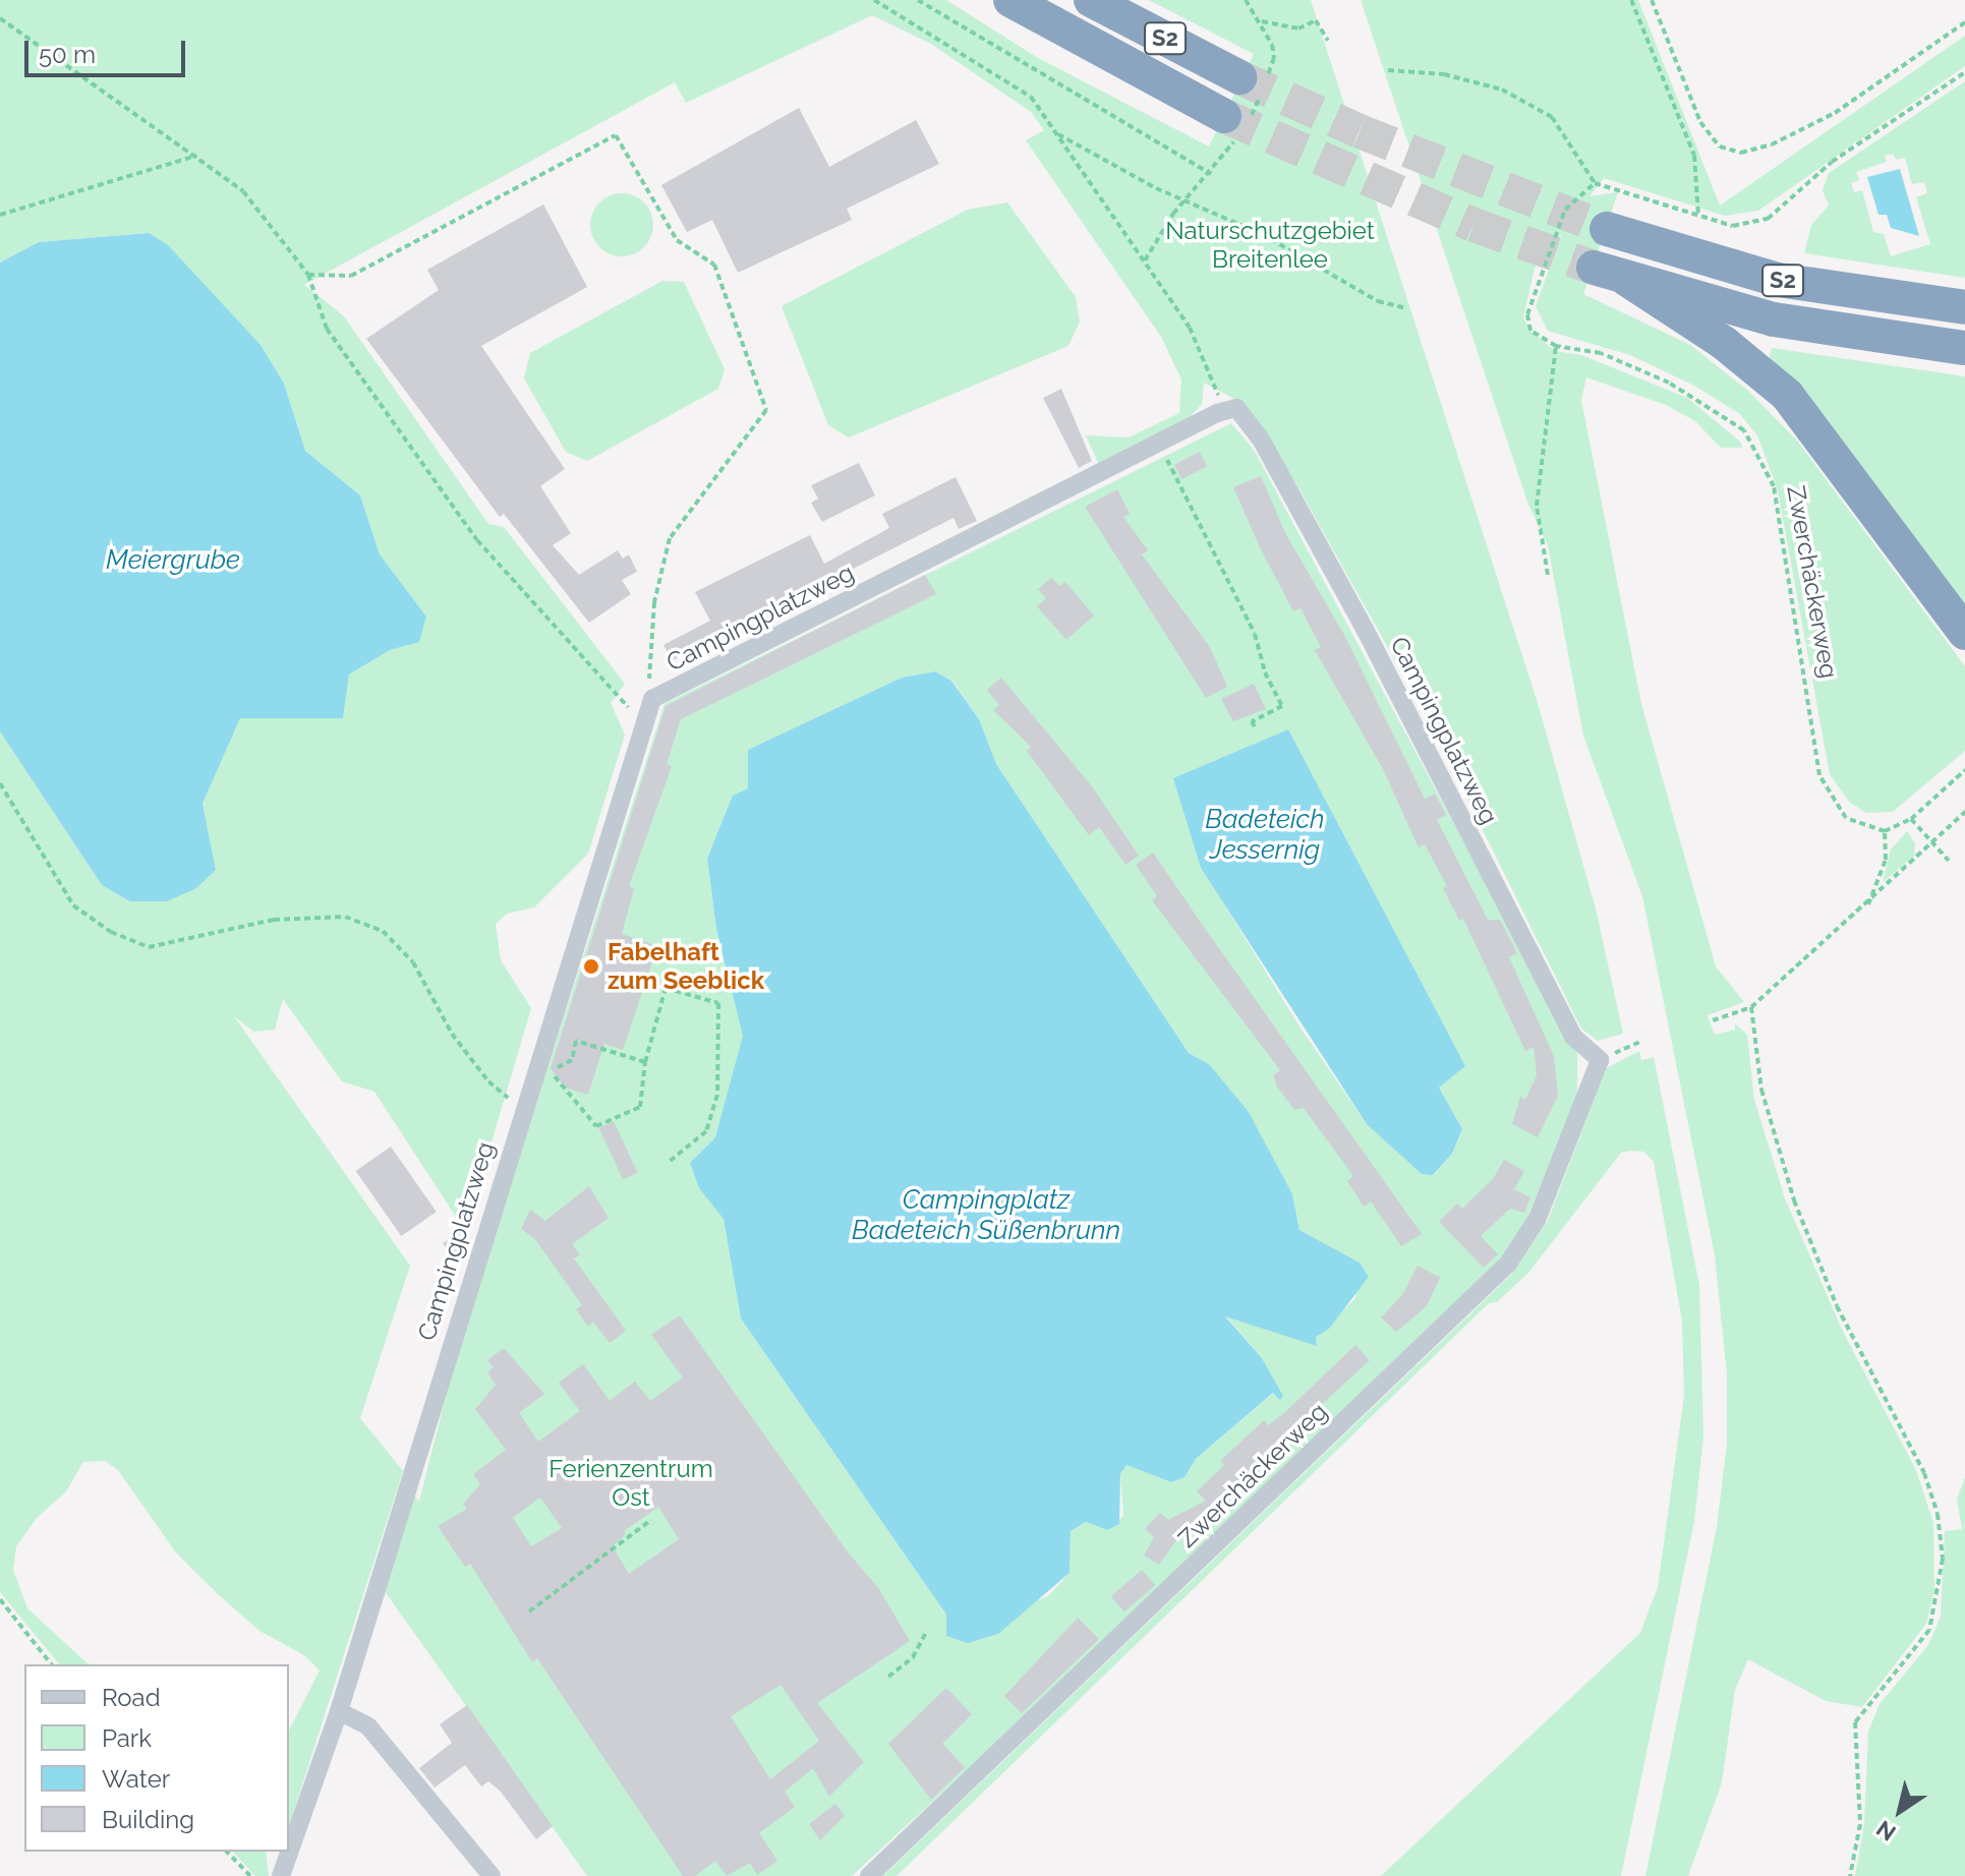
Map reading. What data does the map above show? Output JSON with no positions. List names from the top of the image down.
{
  "streets": {
    "highway": ["S2"],
    "street": ["Zwerchäckerweg", "Campingplatzweg"]
  },
  "crossings": [
    ["Zwerchäckerweg", "Campingplatzweg"]
  ],
  "water": ["Meiergrube", "Badeteich Jessernig", "Campingplatz Badeteich Süßenbrunn"],
  "parks": ["Naturschutzgebiet Breitenlee", "Ferienzentrum Ost"],
  "places": ["Fabelhaft zum Seeblick"],
  "legend": [
    "Road",
    "Park",
    "Water",
    "Building"
  ],
  "scale_bar": "50 m",
  "north": "bottom left"
}
